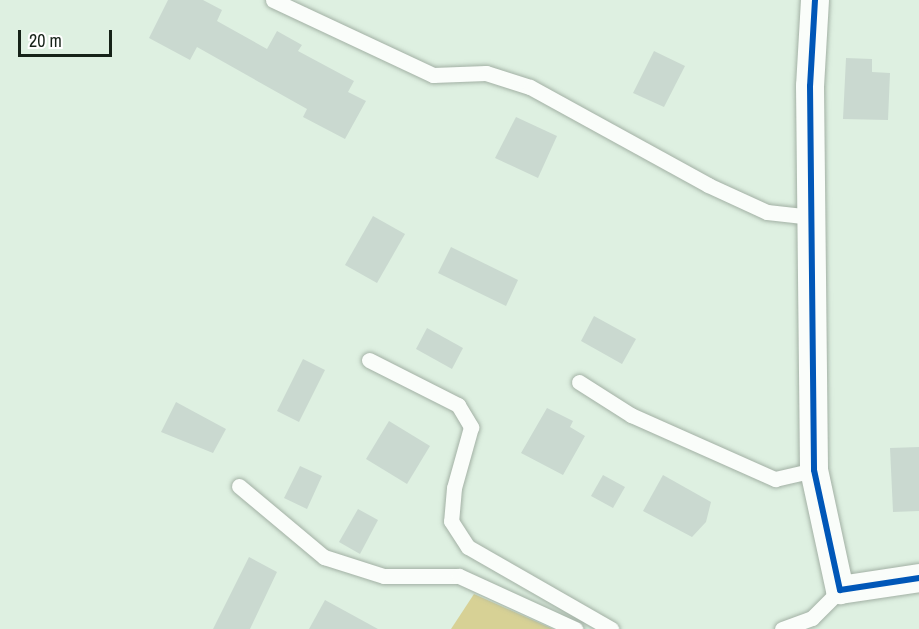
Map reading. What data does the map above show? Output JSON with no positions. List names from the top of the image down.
{
  "scale_bar": "20 m"
}
